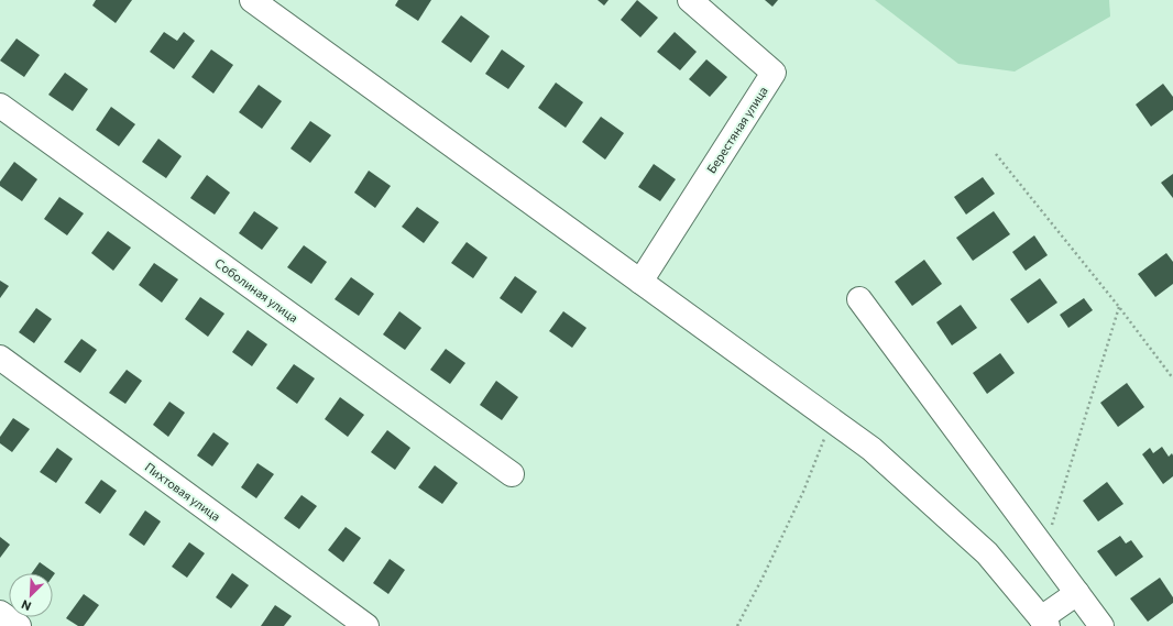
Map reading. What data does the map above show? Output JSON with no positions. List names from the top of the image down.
{
  "streets": {
    "street": ["Берестяная улица", "Соболиная улица", "Пихтовая улица"]
  },
  "north": "bottom left"
}
